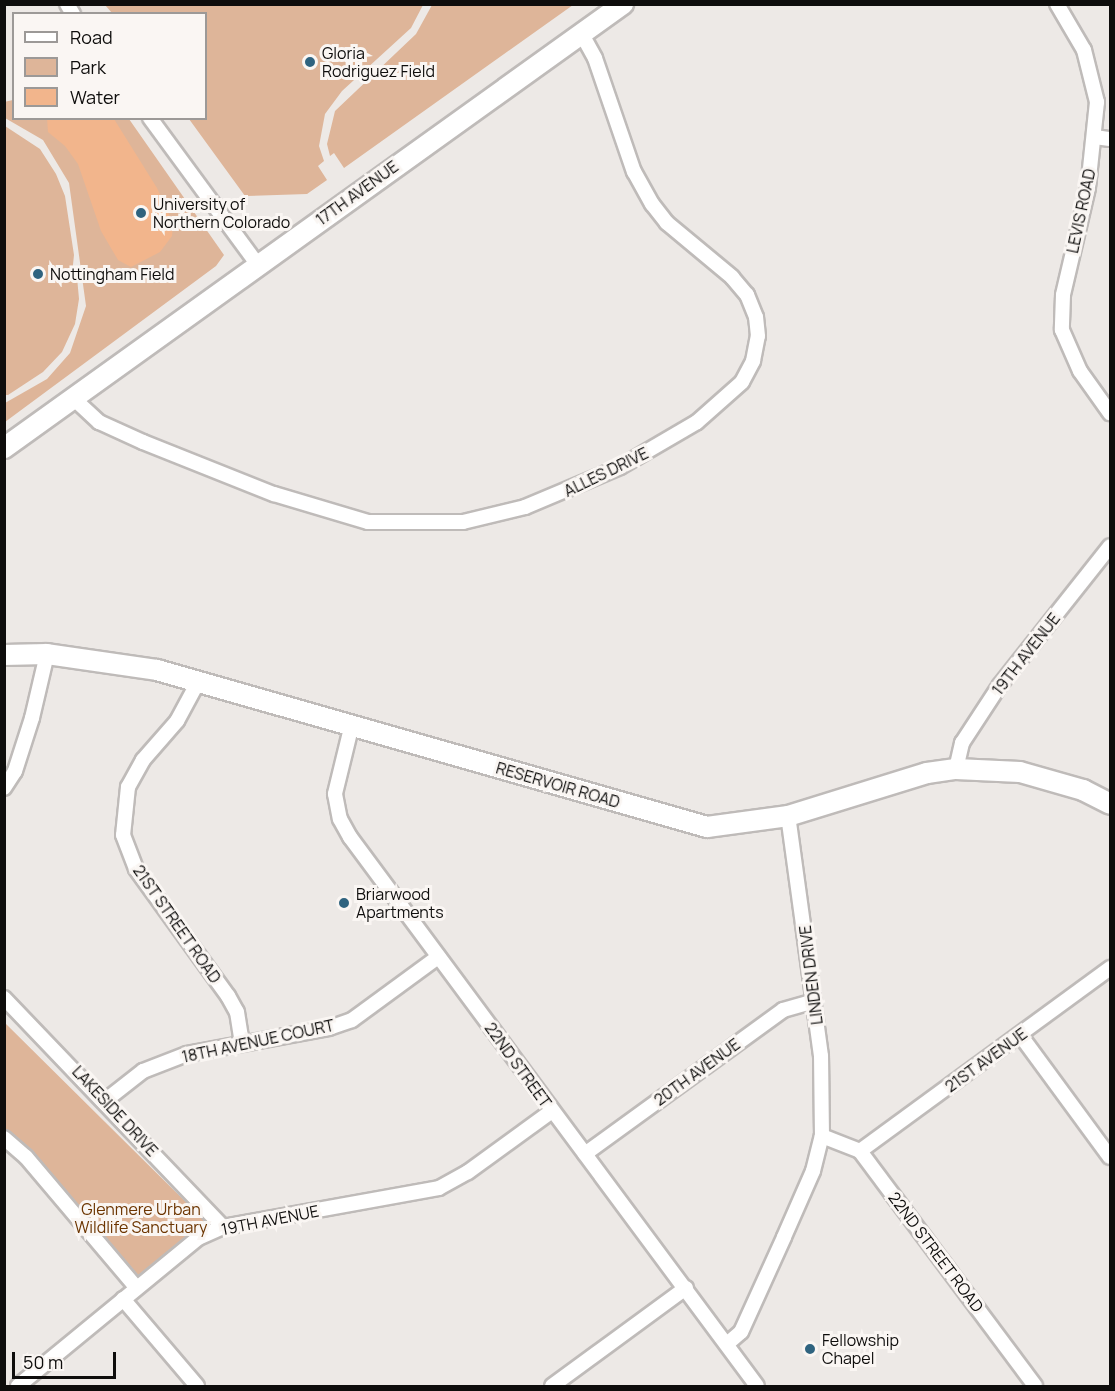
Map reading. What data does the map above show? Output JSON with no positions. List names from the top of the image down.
{
  "streets": {
    "street": [
      "17TH AVENUE",
      "LEVIS ROAD",
      "ALLES DRIVE",
      "19TH AVENUE",
      "RESERVOIR ROAD",
      "21ST STREET ROAD",
      "LINDEN DRIVE",
      "18TH AVENUE COURT",
      "21ST AVENUE",
      "22ND STREET",
      "20TH AVENUE",
      "LAKESIDE DRIVE",
      "22ND STREET ROAD"
    ]
  },
  "crossings": [
    ["17TH AVENUE", "ALLES DRIVE"],
    ["19TH AVENUE", "RESERVOIR ROAD"],
    ["19TH AVENUE", "22ND STREET"],
    ["19TH AVENUE", "LAKESIDE DRIVE"],
    ["RESERVOIR ROAD", "21ST STREET ROAD"],
    ["RESERVOIR ROAD", "LINDEN DRIVE"],
    ["RESERVOIR ROAD", "22ND STREET"],
    ["21ST STREET ROAD", "18TH AVENUE COURT"],
    ["LINDEN DRIVE", "20TH AVENUE"],
    ["18TH AVENUE COURT", "22ND STREET"],
    ["18TH AVENUE COURT", "LAKESIDE DRIVE"],
    ["21ST AVENUE", "22ND STREET ROAD"],
    ["22ND STREET", "20TH AVENUE"]
  ],
  "parks": ["Glenmere Urban Wildlife Sanctuary"],
  "places": [
    "Gloria Rodriguez Field",
    "University of Northern Colorado",
    "Nottingham Field",
    "Briarwood Apartments",
    "Fellowship Chapel"
  ],
  "legend": ["Road", "Park", "Water"],
  "scale_bar": "50 m"
}
